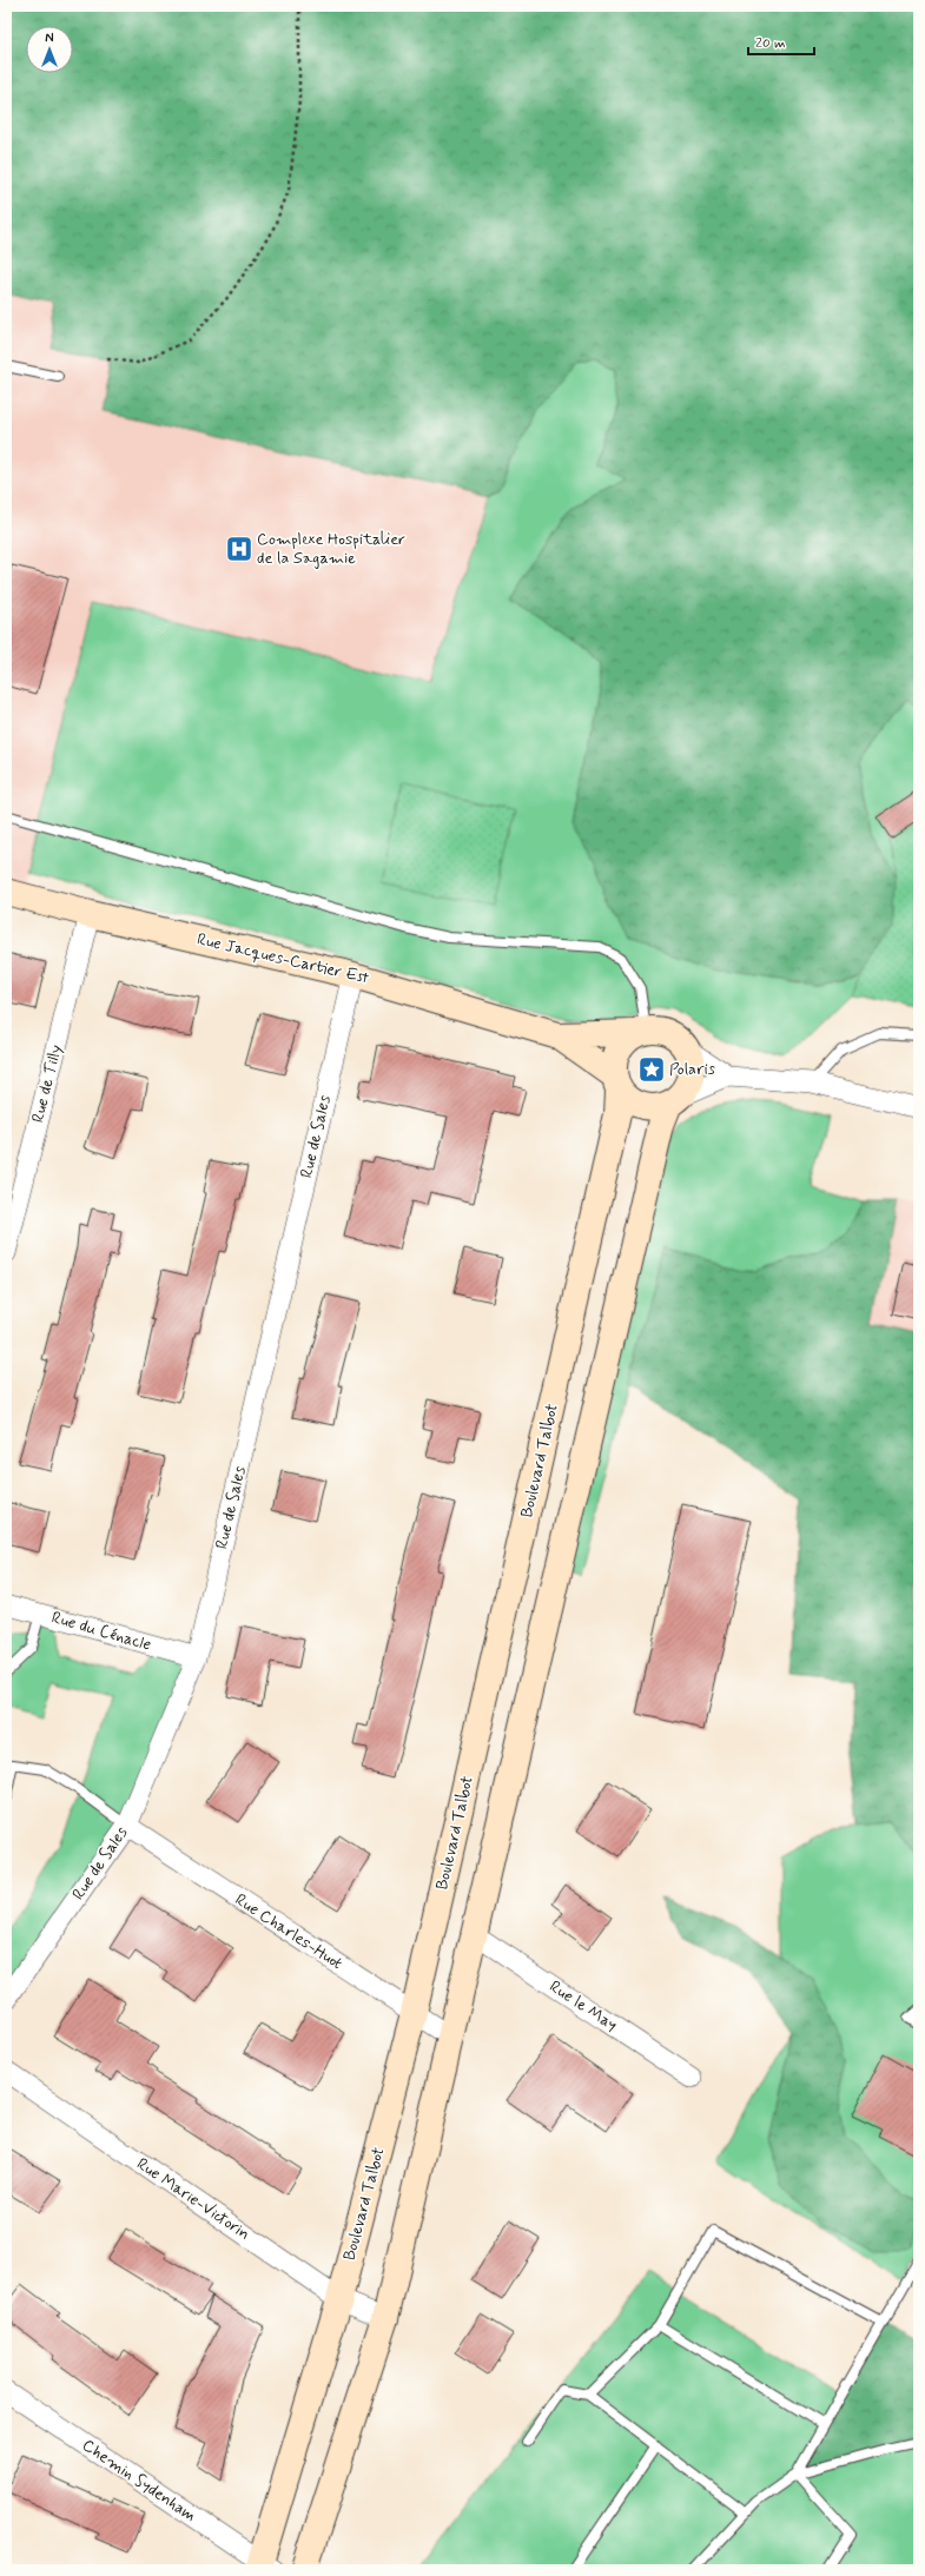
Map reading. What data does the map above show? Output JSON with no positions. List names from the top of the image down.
{
  "streets": {
    "main road": ["Rue Jacques-Cartier Est", "Boulevard Talbot"],
    "street": [
      "Rue de Tilly",
      "Rue de Sales",
      "Rue du Cénacle",
      "Rue Charles-Huot",
      "Rue le May",
      "Rue Marie-Victorin",
      "Chemin Sydenham"
    ]
  },
  "crossings": [
    ["Rue Jacques-Cartier Est", "Rue de Tilly"],
    ["Rue Jacques-Cartier Est", "Rue de Sales"],
    ["Rue Jacques-Cartier Est", "Boulevard Talbot"],
    ["Rue de Sales", "Rue du Cénacle"],
    ["Rue de Sales", "Rue Charles-Huot"],
    ["Boulevard Talbot", "Rue Charles-Huot"],
    ["Boulevard Talbot", "Rue Marie-Victorin"],
    ["Boulevard Talbot", "Chemin Sydenham"]
  ],
  "places": {
    "hospital": ["Complexe Hospitalier de la Sagamie"],
    "place": ["Polaris"]
  },
  "scale_bar": "20 m",
  "north": "top"
}
